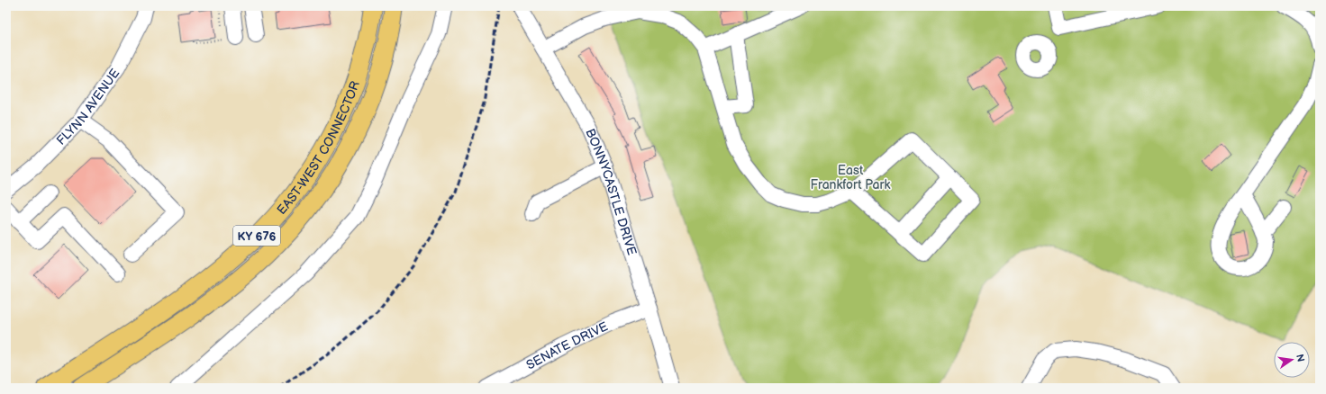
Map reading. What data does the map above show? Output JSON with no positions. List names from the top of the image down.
{
  "streets": {
    "main road": ["EAST-WEST CONNECTOR", "KY 676"],
    "street": ["FLYNN AVENUE", "BONNYCASTLE DRIVE", "SENATE DRIVE"]
  },
  "crossings": [
    ["BONNYCASTLE DRIVE", "SENATE DRIVE"]
  ],
  "parks": ["East Frankfort Park"],
  "north": "right"
}
